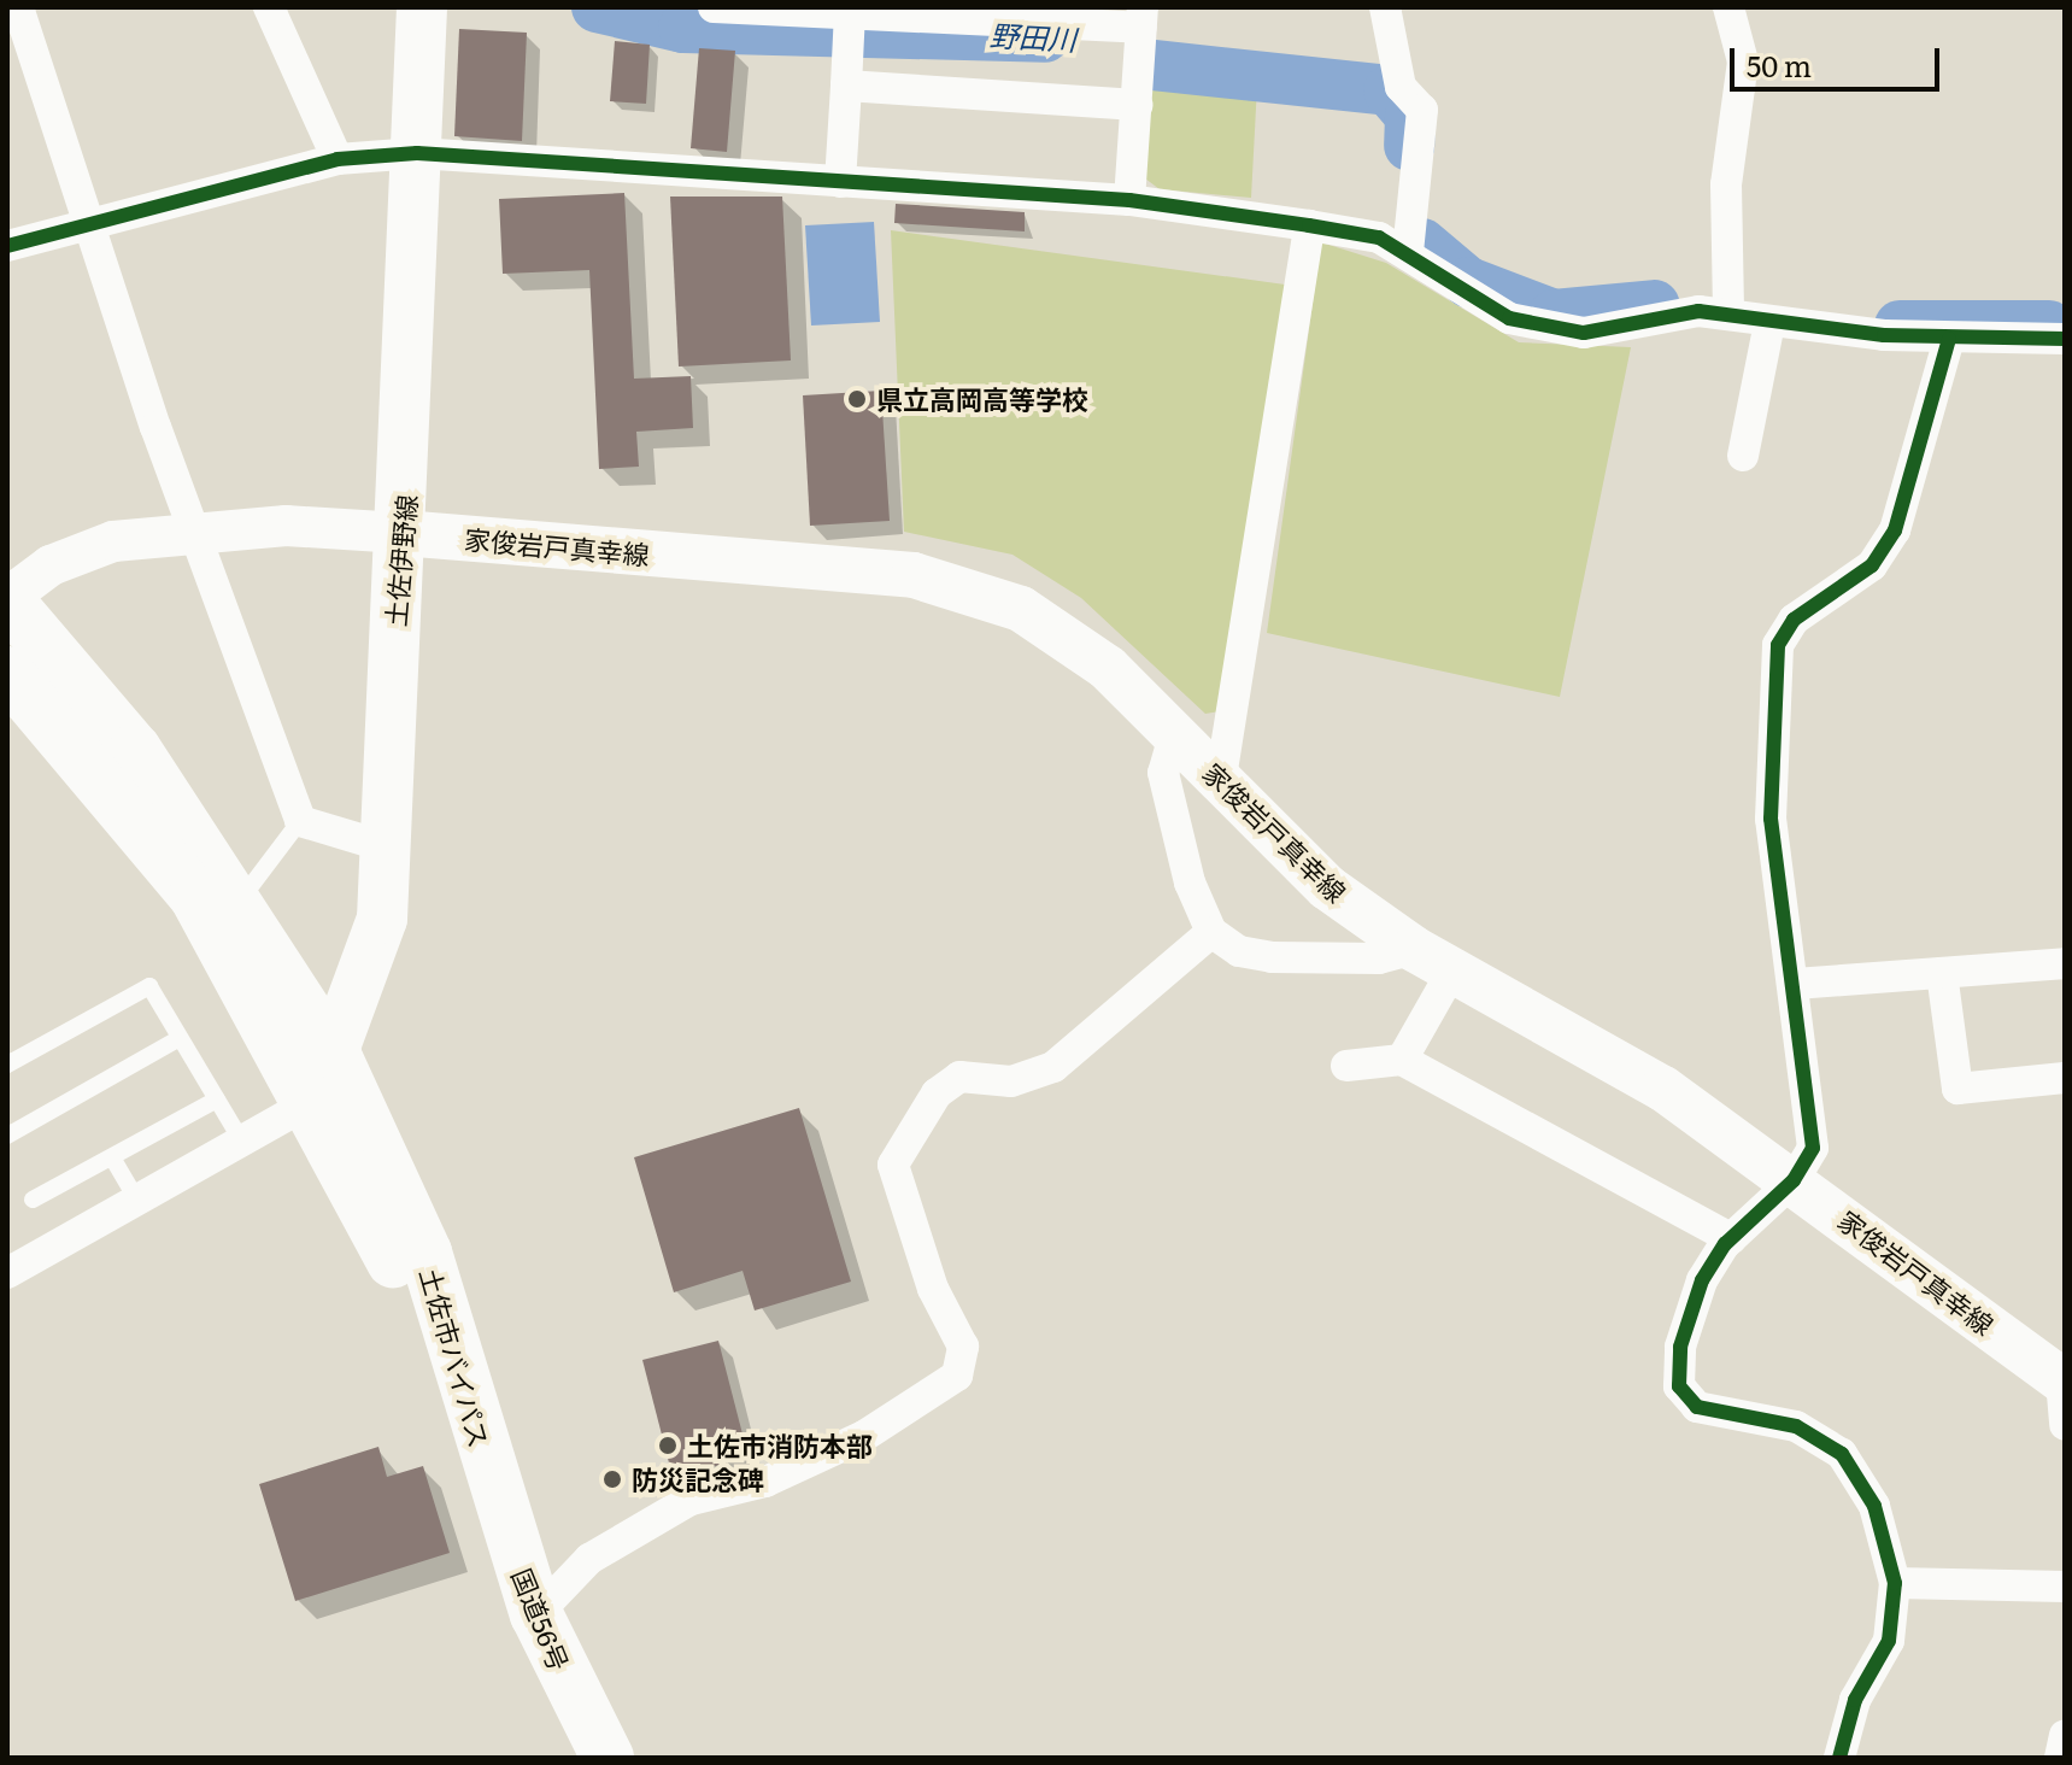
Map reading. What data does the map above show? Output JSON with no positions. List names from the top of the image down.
{
  "streets": {
    "highway": ["土佐市バイパス", "国道56号"],
    "main road": ["家俊岩戸真幸線", "土佐伊野線"]
  },
  "crossings": [
    ["家俊岩戸真幸線", "土佐伊野線"],
    ["土佐伊野線", "土佐市バイパス"],
    ["土佐市バイパス", "国道56号"]
  ],
  "water": ["野田川"],
  "places": ["県立高岡高等学校", "土佐市消防本部", "防災記念碑"],
  "scale_bar": "50 m"
}
